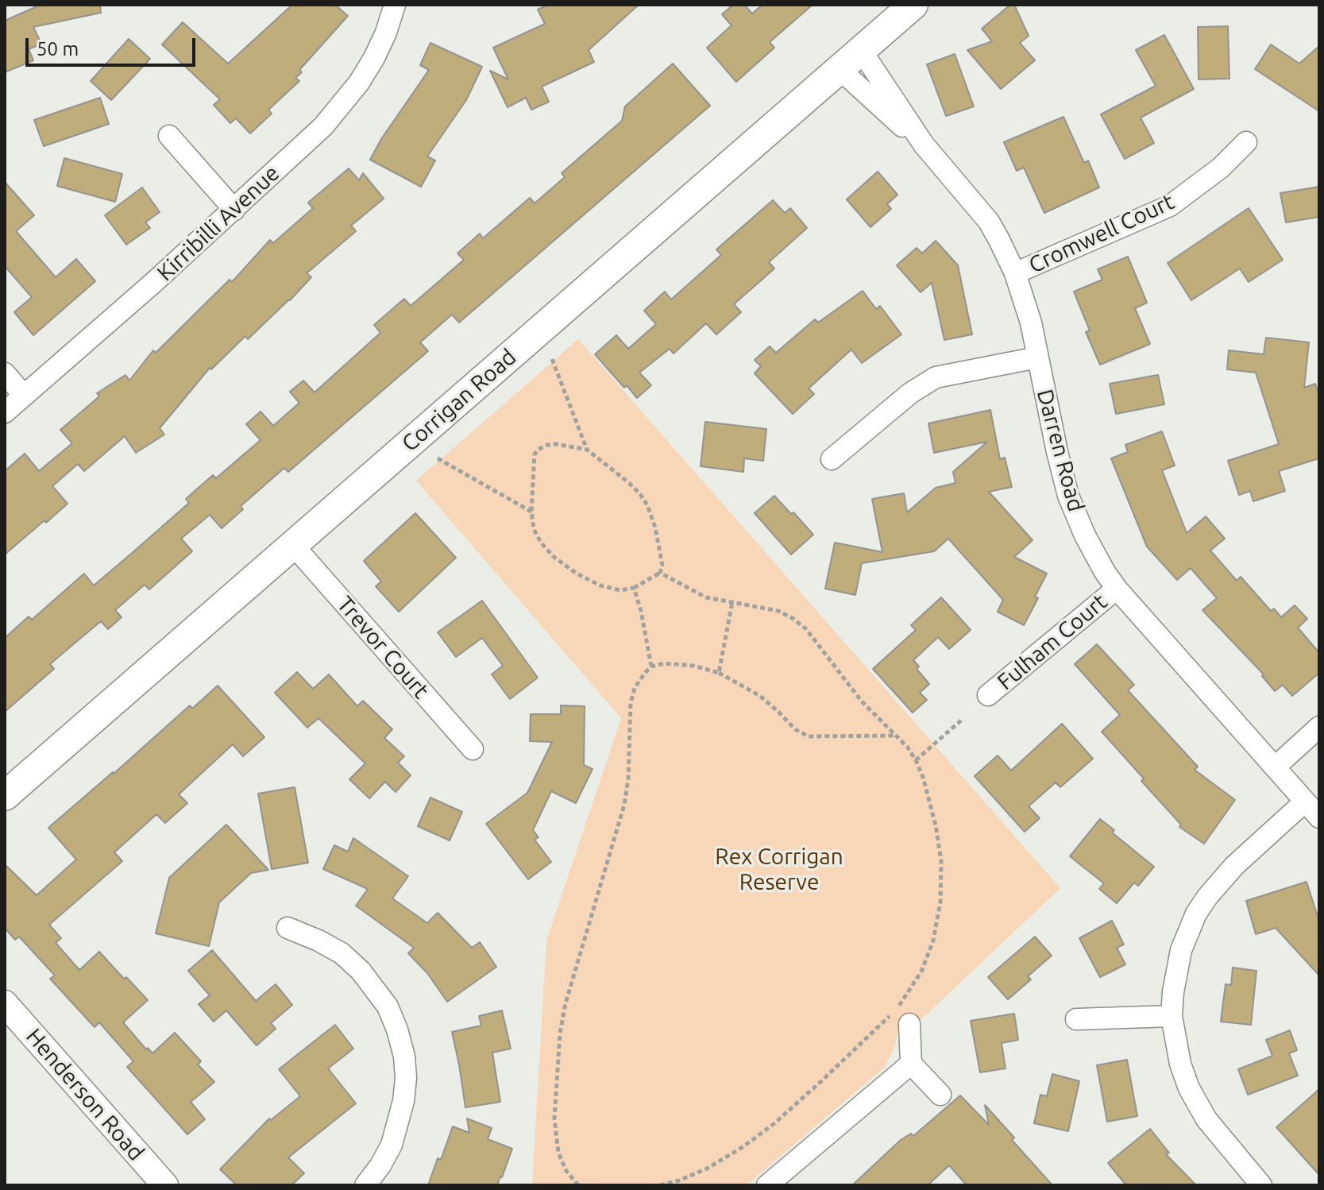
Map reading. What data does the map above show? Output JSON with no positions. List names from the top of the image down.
{
  "streets": {
    "main road": ["Corrigan Road"],
    "street": [
      "Kirribilli Avenue",
      "Cromwell Court",
      "Darren Road",
      "Fulham Court",
      "Trevor Court",
      "Henderson Road"
    ]
  },
  "crossings": [
    ["Cromwell Court", "Darren Road"],
    ["Corrigan Road", "Darren Road"],
    ["Corrigan Road", "Trevor Court"],
    ["Darren Road", "Fulham Court"]
  ],
  "parks": ["Rex Corrigan Reserve"],
  "scale_bar": "50 m"
}
